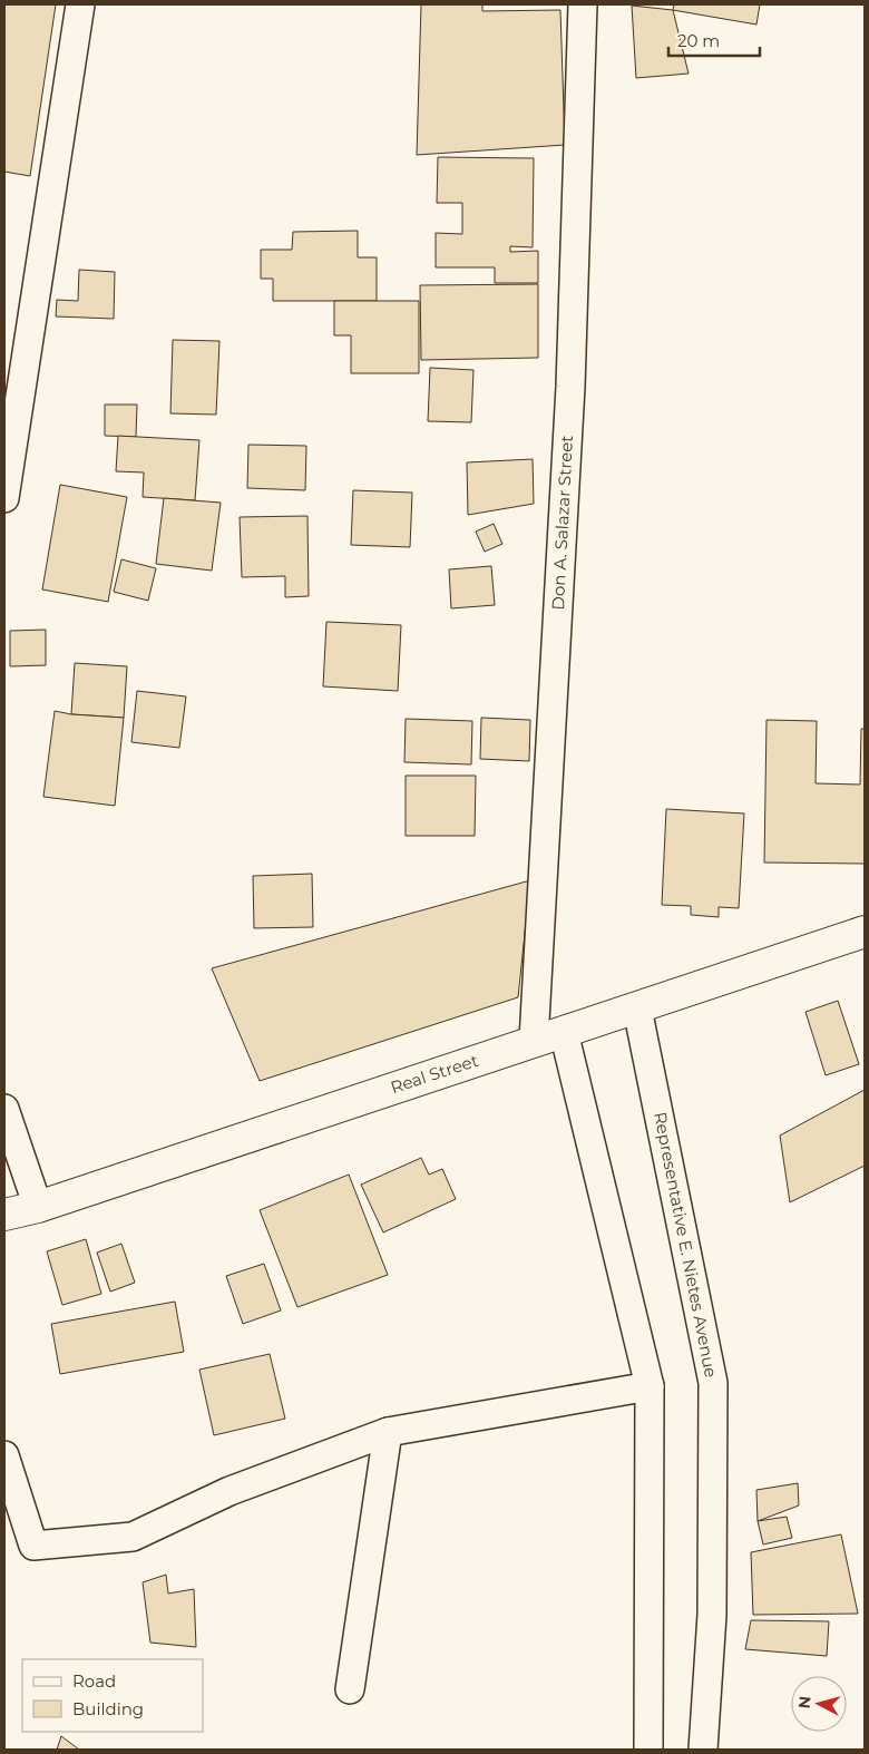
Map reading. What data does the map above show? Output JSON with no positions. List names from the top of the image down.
{
  "streets": {
    "main road": ["Real Street"],
    "street": ["Don A. Salazar Street", "Representative E. Nietes Avenue"]
  },
  "crossings": [
    ["Don A. Salazar Street", "Real Street"],
    ["Real Street", "Representative E. Nietes Avenue"]
  ],
  "legend": ["Road", "Building"],
  "scale_bar": "20 m",
  "north": "left"
}
